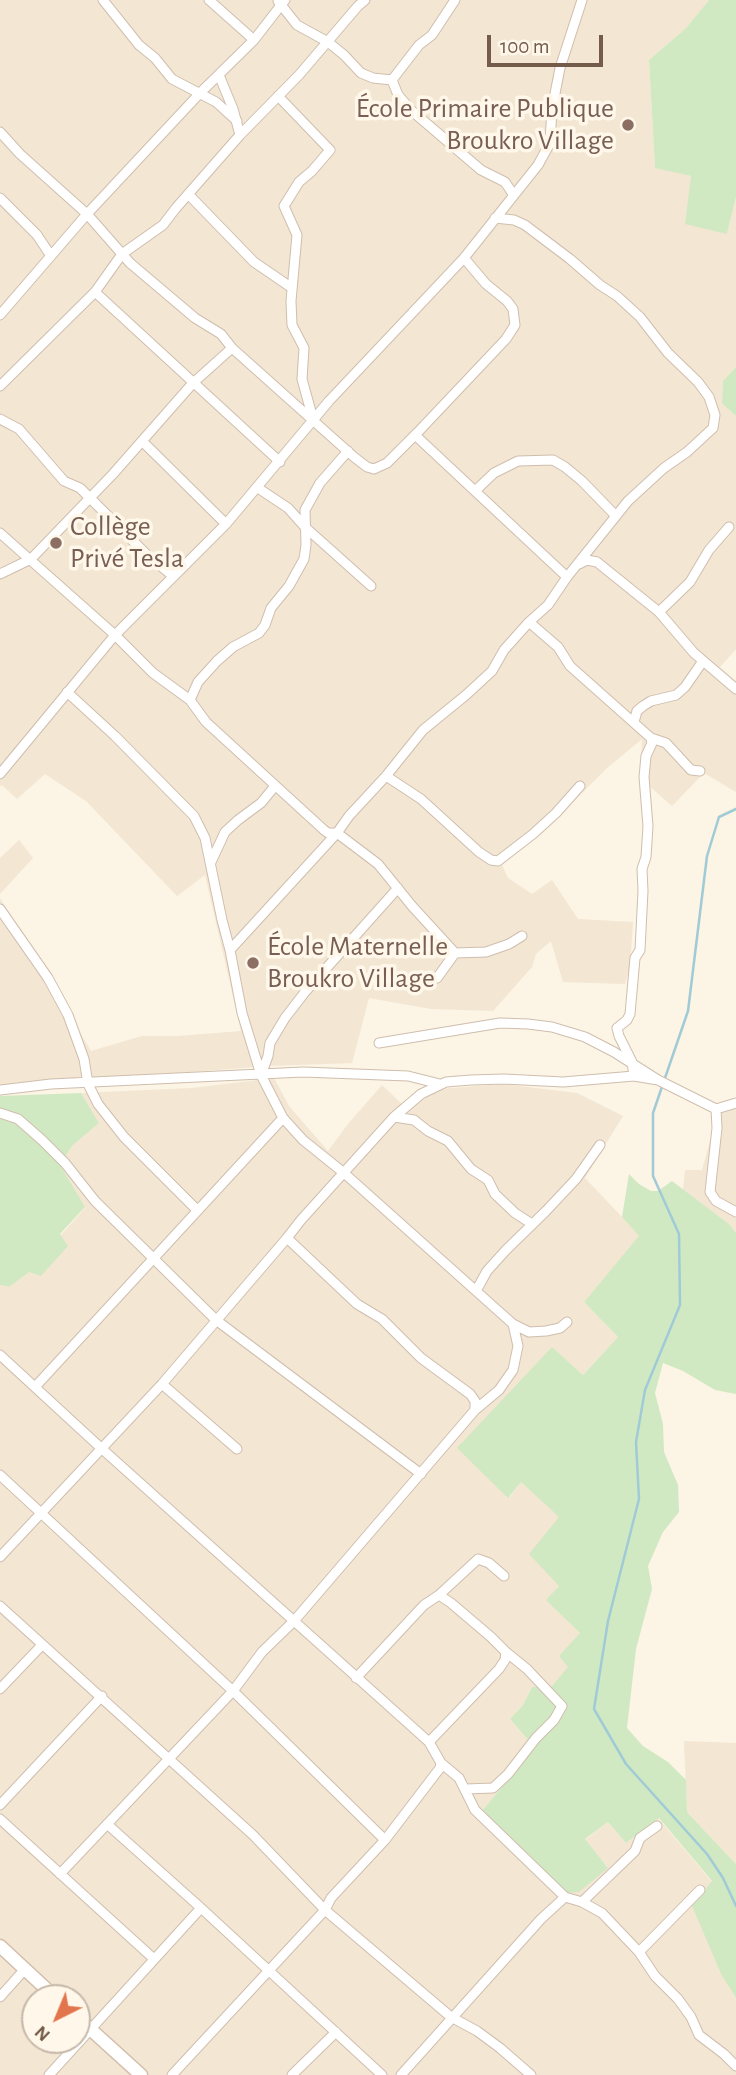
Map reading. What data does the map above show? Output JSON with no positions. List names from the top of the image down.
{
  "places": ["École Primaire Publique Broukro Village", "Collège Privé Tesla", "École Maternelle Broukro Village"],
  "scale_bar": "100 m",
  "north": "bottom left"
}
